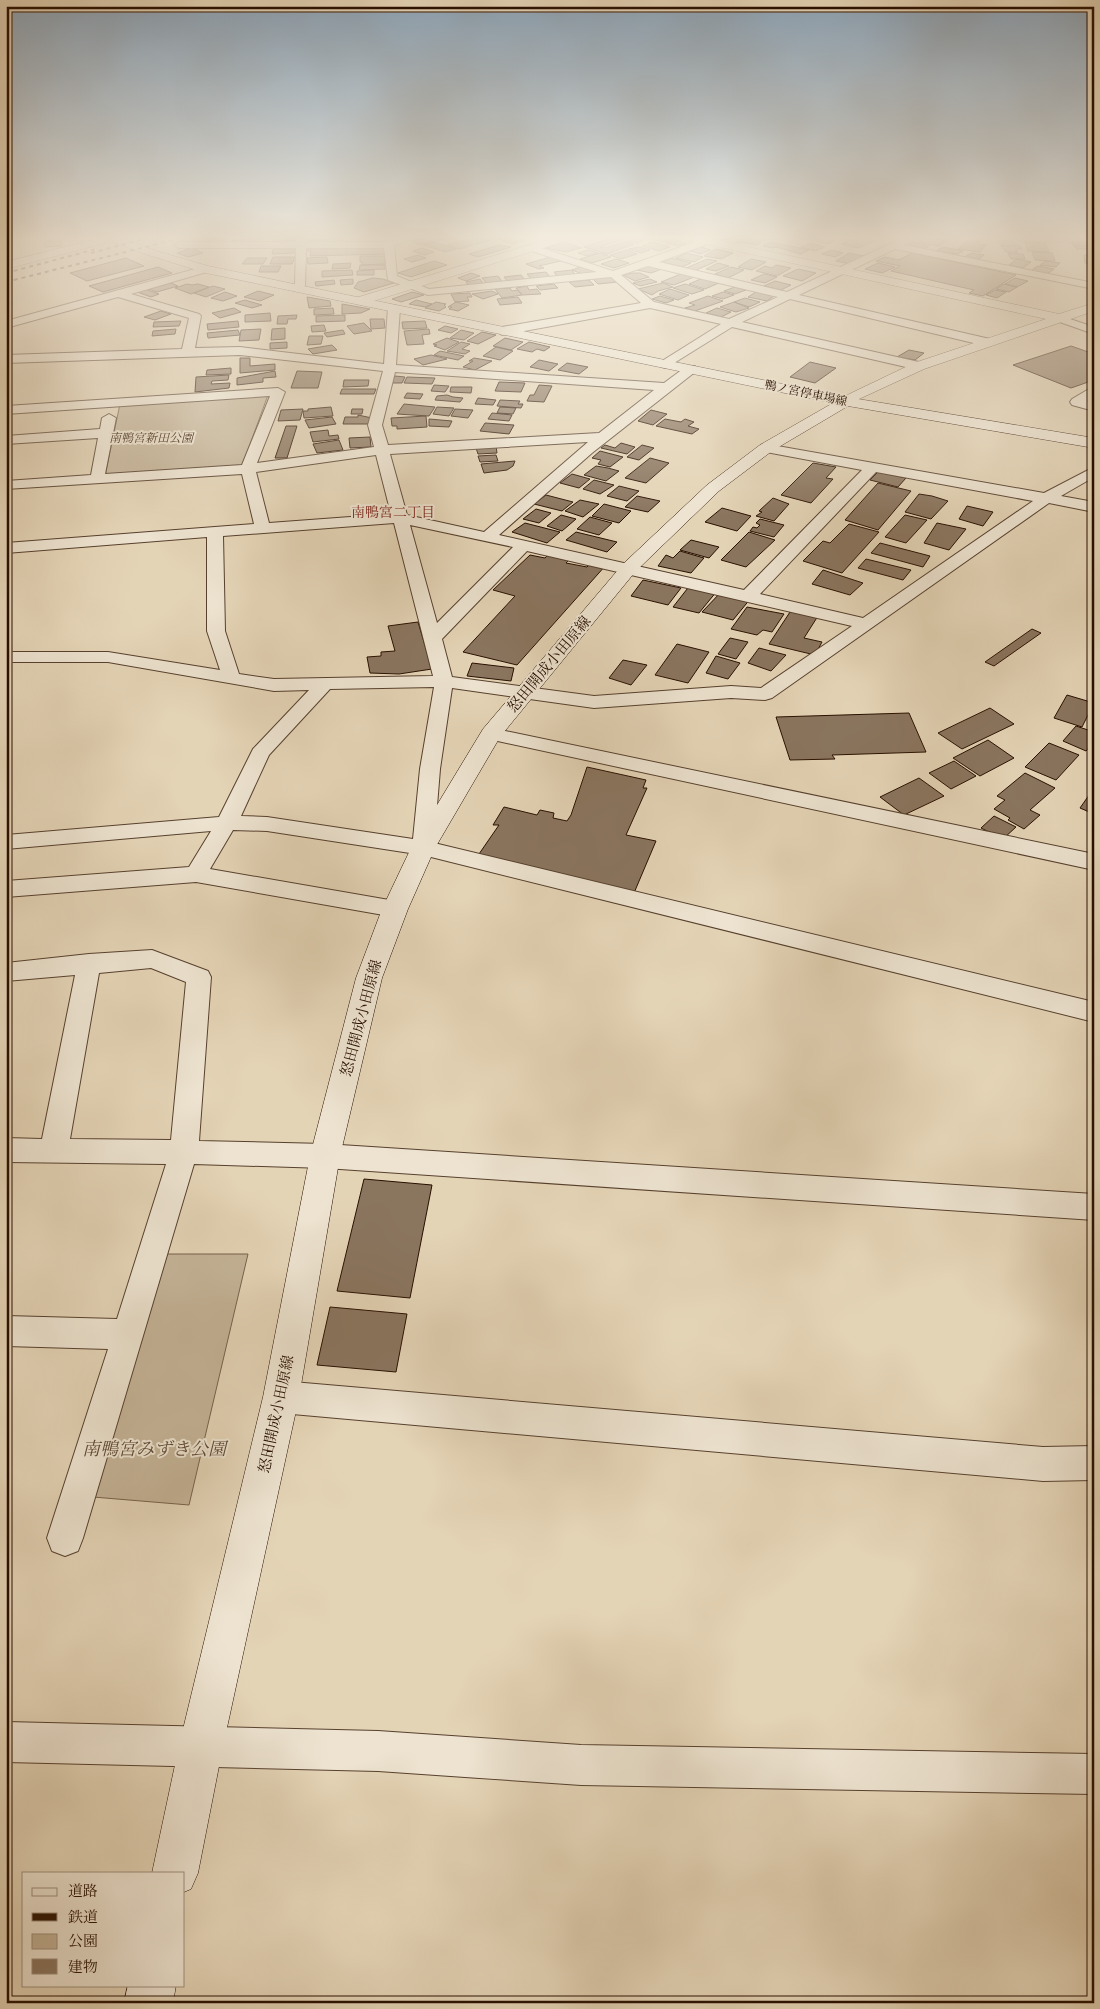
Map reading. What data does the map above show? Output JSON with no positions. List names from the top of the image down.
{
  "streets": {
    "main road": ["鴨ノ宮停車場線", "怒田開成小田原線"]
  },
  "crossings": [
    ["鴨ノ宮停車場線", "怒田開成小田原線"]
  ],
  "districts": ["南鴨宮二丁目"],
  "parks": ["南鴨宮新田公園", "南鴨宮みずき公園"],
  "legend": [
    "道路",
    "鉄道",
    "公園",
    "建物"
  ]
}
